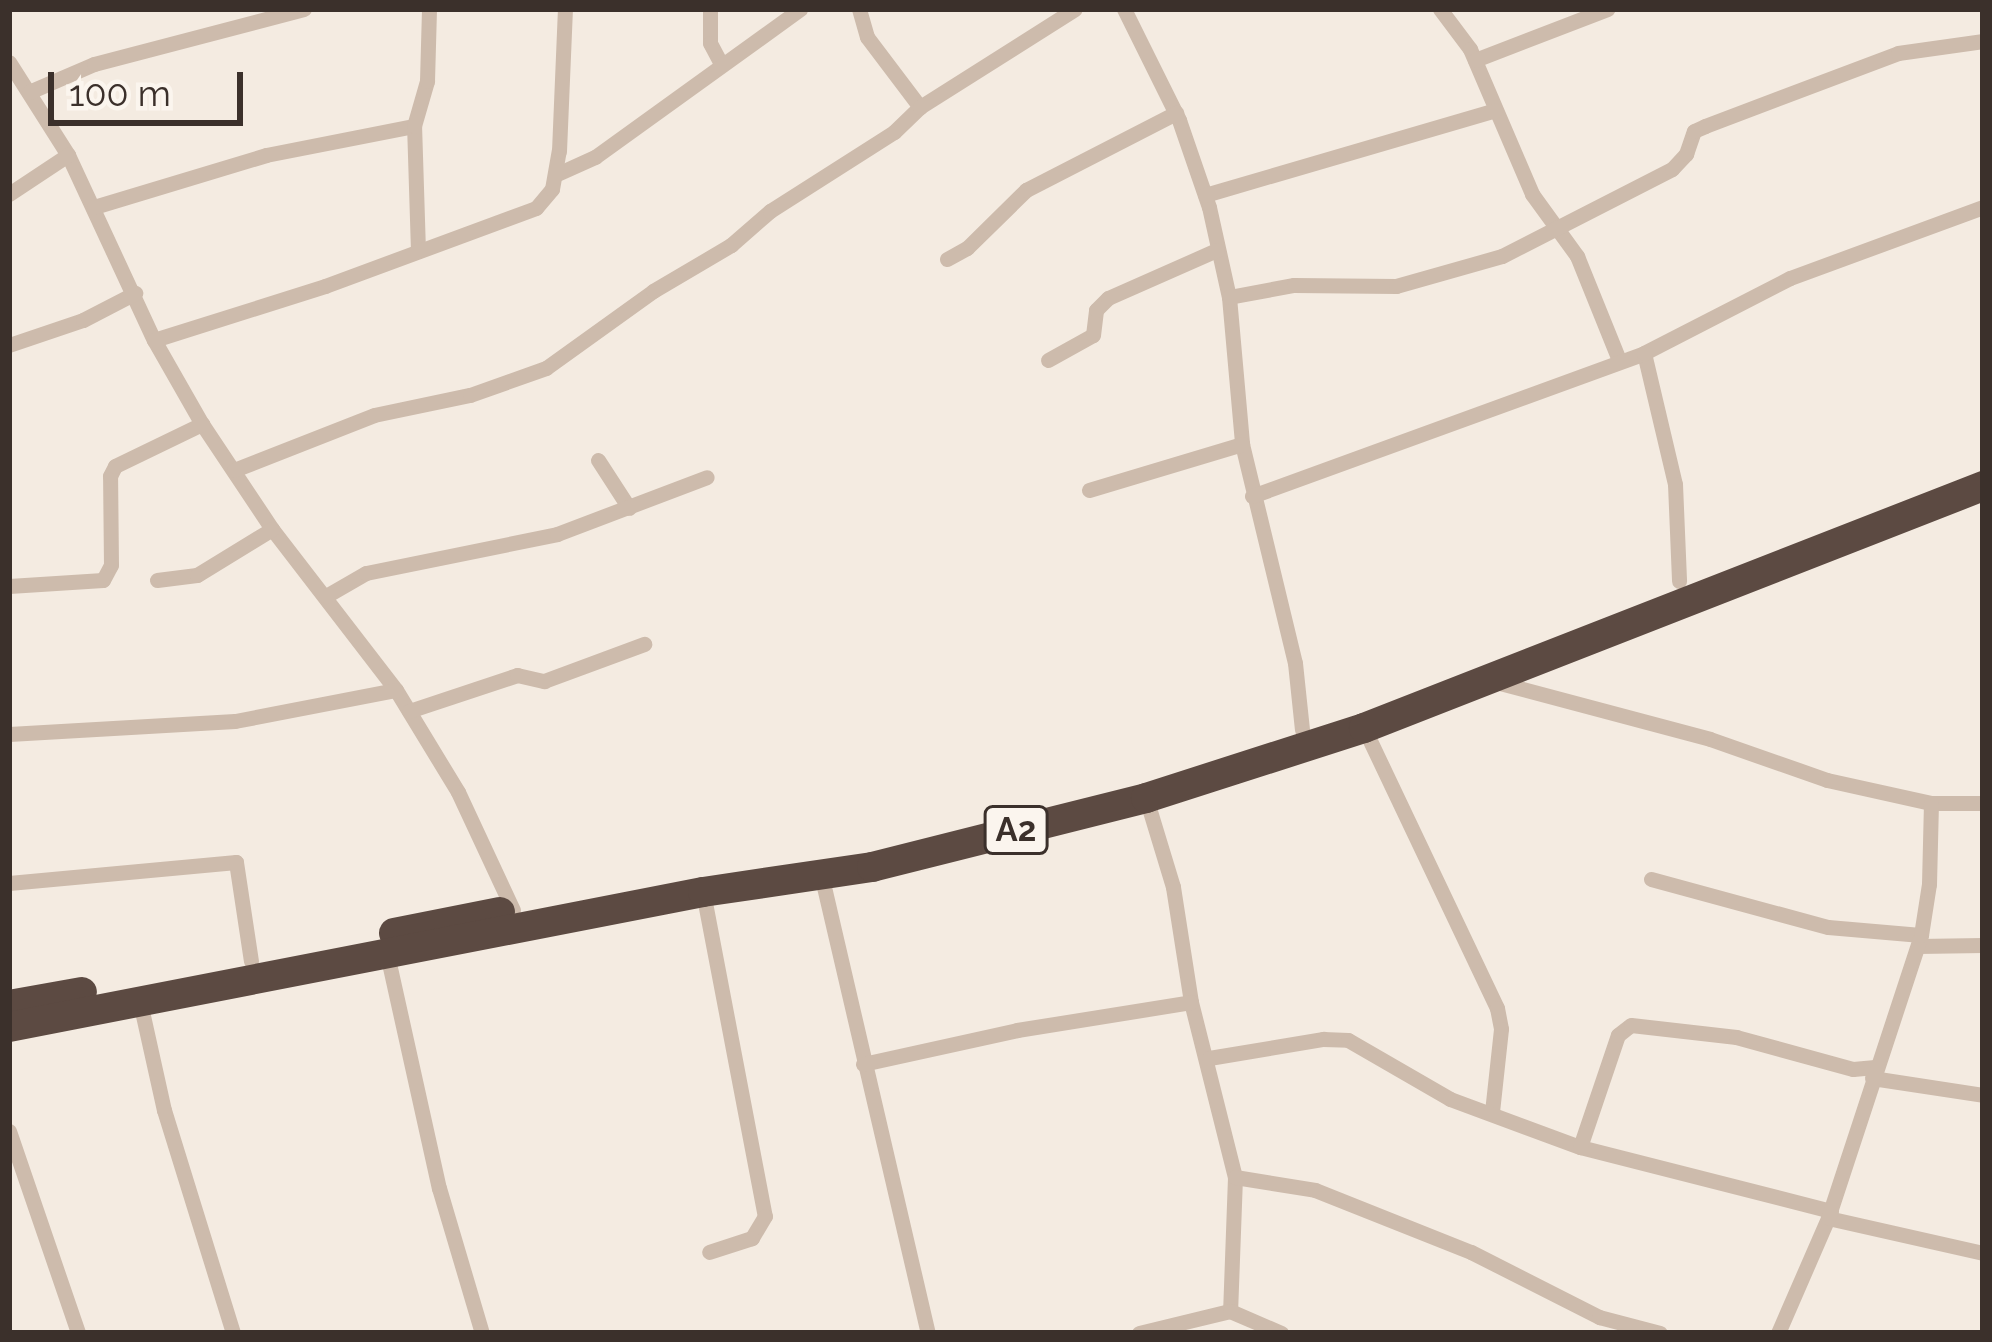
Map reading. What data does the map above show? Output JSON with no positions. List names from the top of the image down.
{
  "streets": {
    "highway": ["A2"]
  },
  "scale_bar": "100 m"
}
